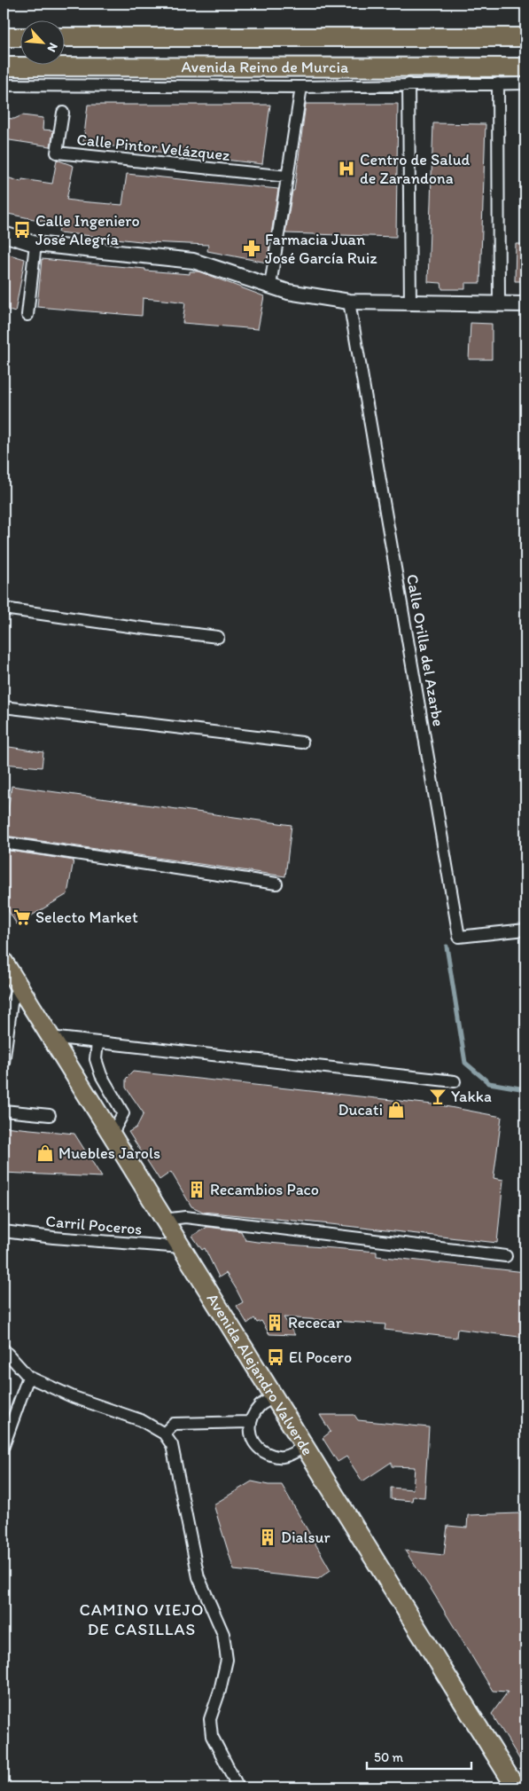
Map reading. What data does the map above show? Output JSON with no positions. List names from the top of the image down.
{
  "streets": {
    "main road": ["Avenida Reino de Murcia", "Avenida Alejandro Valverde"],
    "street": ["Calle Pintor Velázquez", "Calle Orilla del Azarbe", "Carril Poceros"]
  },
  "crossings": [
    ["Carril Poceros", "Avenida Alejandro Valverde"]
  ],
  "districts": ["CAMINO VIEJO DE CASILLAS"],
  "places": {
    "hospital": ["Centro de Salud de Zarandona"],
    "bus stop": ["Calle Ingeniero José Alegría", "El Pocero"],
    "pharmacy": ["Farmacia Juan José García Ruiz"],
    "supermarket": ["Selecto Market"],
    "bar": ["Yakka"],
    "shop": ["Ducati", "Muebles Jarols"],
    "building": ["Recambios Paco", "Rececar", "Dialsur"]
  },
  "scale_bar": "50 m",
  "north": "bottom right"
}
